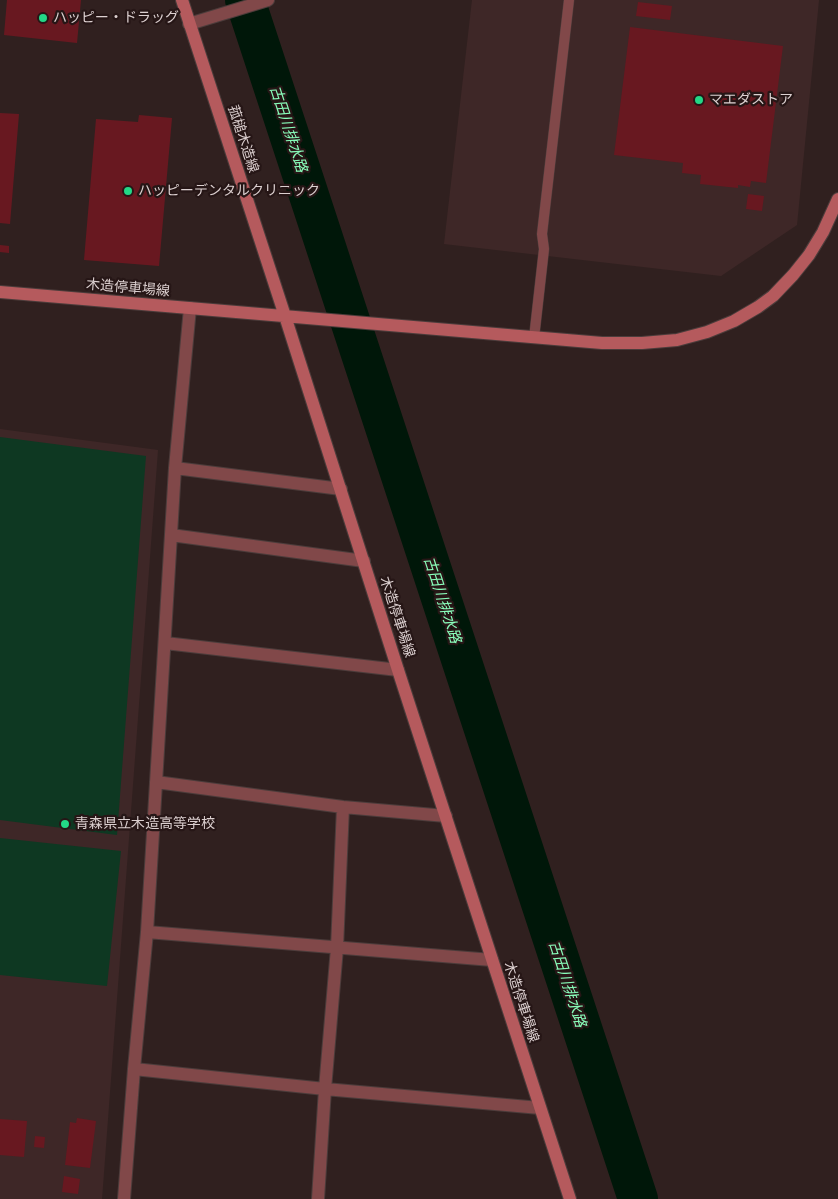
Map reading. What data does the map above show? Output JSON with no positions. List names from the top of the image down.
{
  "streets": {
    "main road": ["菰槌木造線", "木造停車場線"]
  },
  "crossings": [
    ["菰槌木造線", "木造停車場線"]
  ],
  "water": ["古田川排水路"],
  "places": [
    "ハッピー・ドラッグ",
    "マエダストア",
    "ハッピーデンタルクリニック",
    "青森県立木造高等学校"
  ]
}
